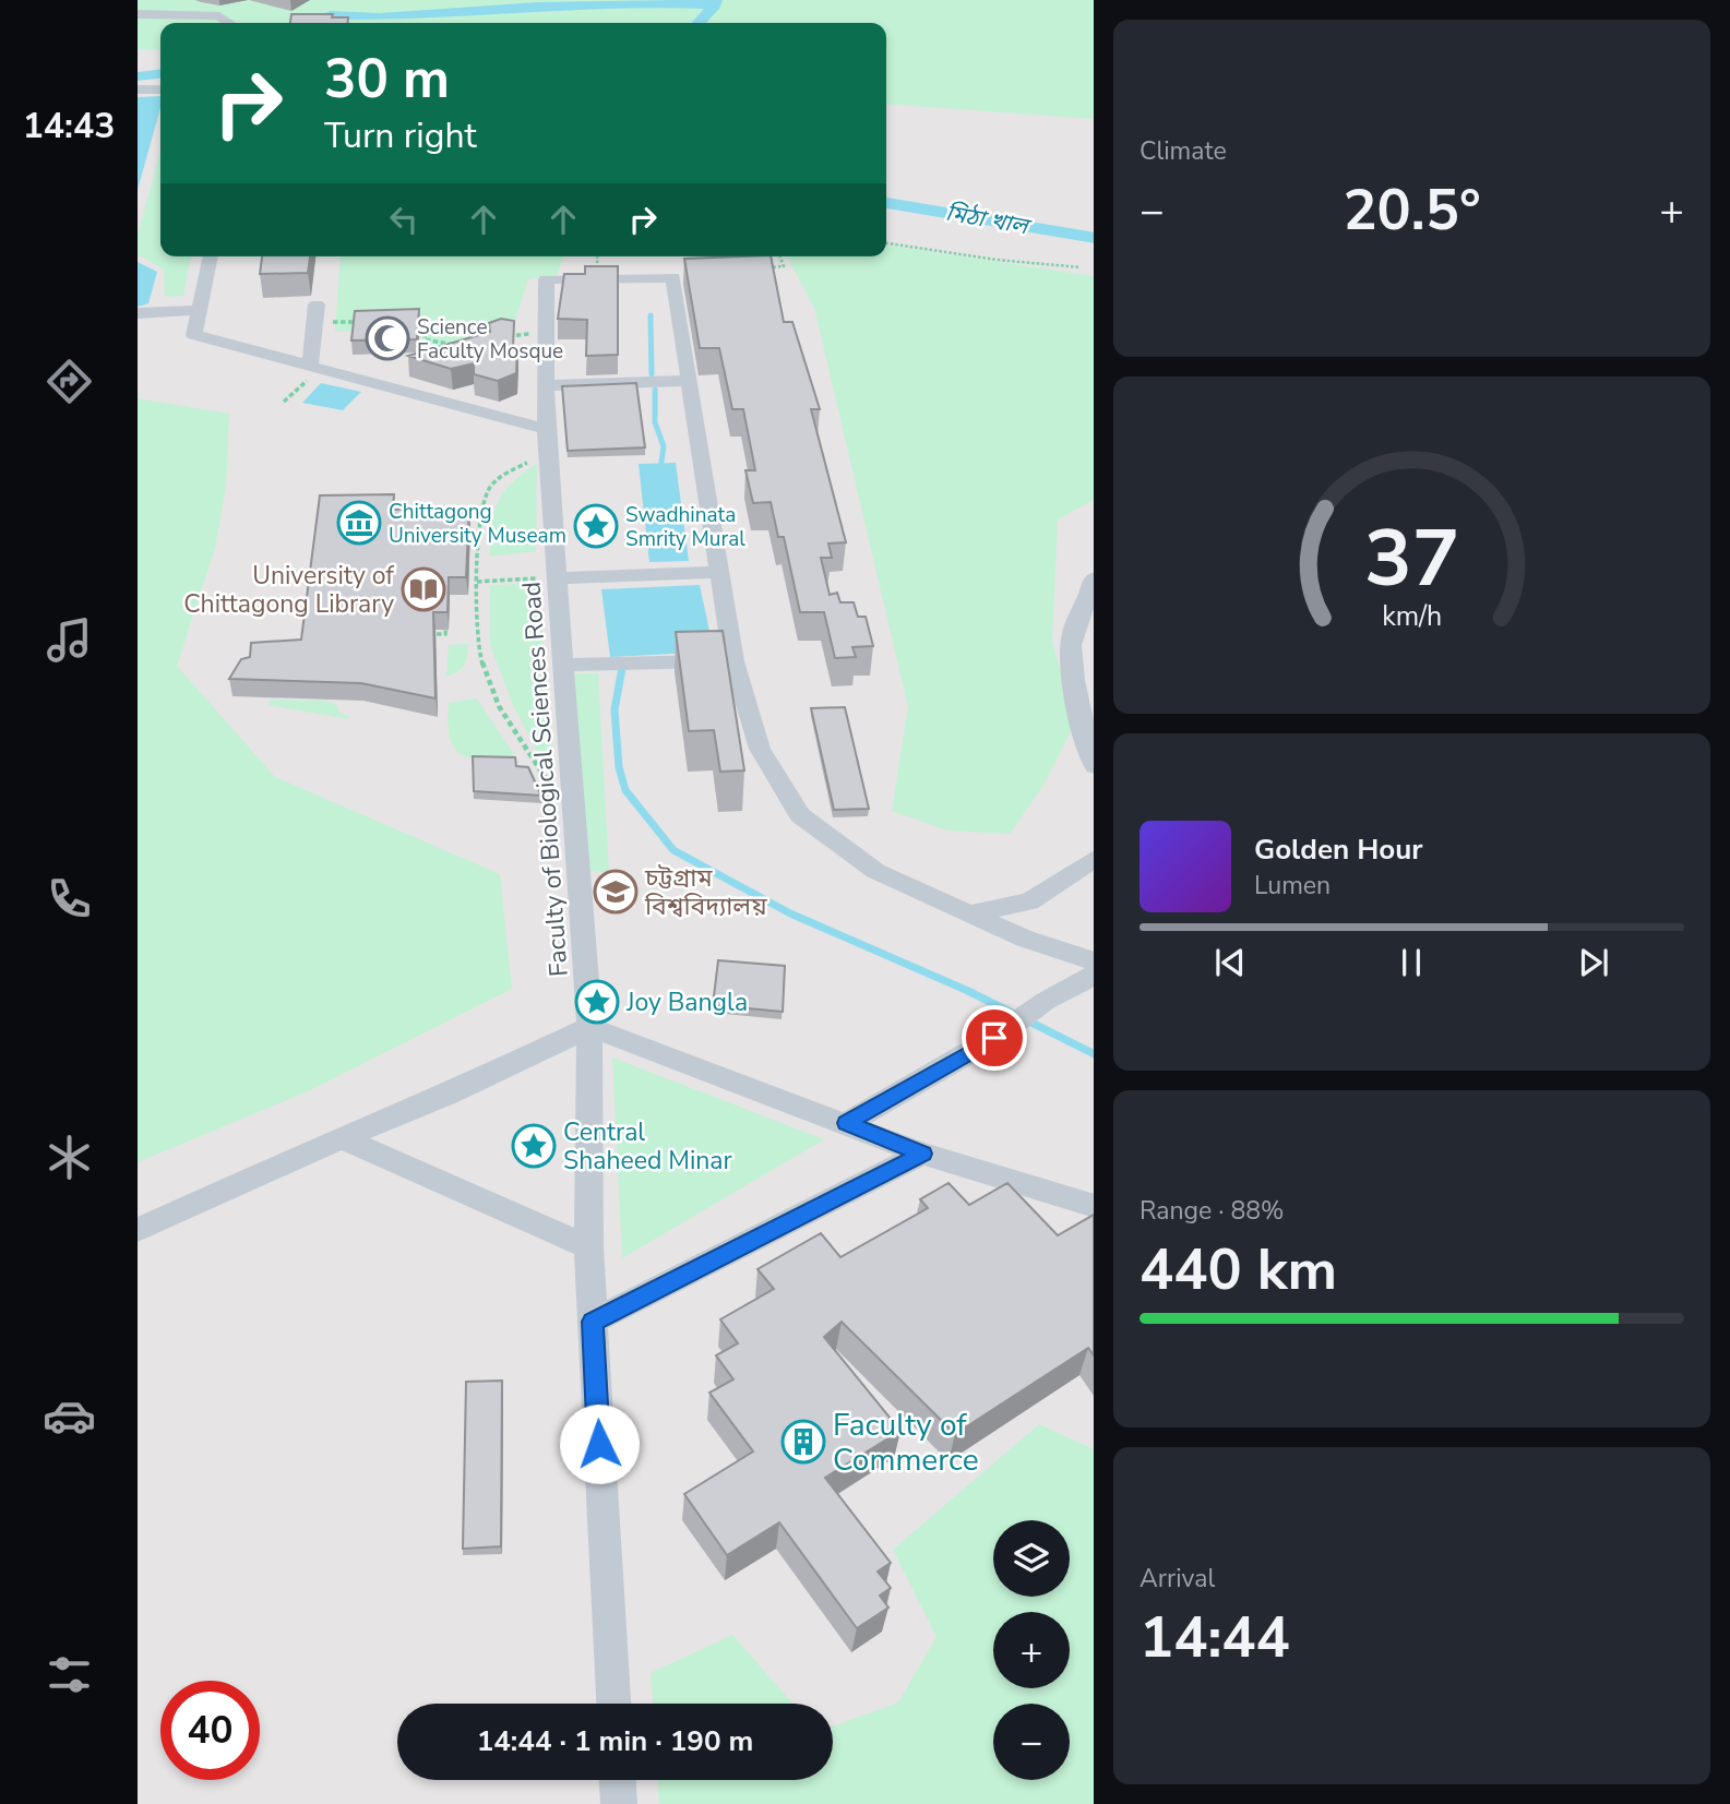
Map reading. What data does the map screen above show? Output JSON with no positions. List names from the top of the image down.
{
  "streets": {
    "street": ["Faculty of Biological Sciences Road"]
  },
  "water": ["মিঠা খাল"],
  "places": {
    "mosque": ["Science Faculty Mosque"],
    "museum": ["Chittagong University Museam"],
    "place": ["Swadhinata Smrity Mural", "Joy Bangla", "Central Shaheed Minar"],
    "library": ["University of Chittagong Library"],
    "school or university": ["চট্টগ্রাম বিশ্ববিদ্যালয়"],
    "building": ["Faculty of Commerce"]
  },
  "page": {
    "tabs": "14:43",
    "tile": [
      "Climate",
      ["Range · 88%", "440 km"],
      ["Arrival", "14:44"]
    ],
    "turn": ["30 m", "Turn right"],
    "heat": ["−", "20.5°", "+"],
    "song": ["Golden Hour", "Lumen"],
    "map_buttons": ["+", "−"],
    "limit": "40",
    "trip": "14:44 · 1 min · 190 m",
    "gauge": ["37", "km/h"]
  }
}
